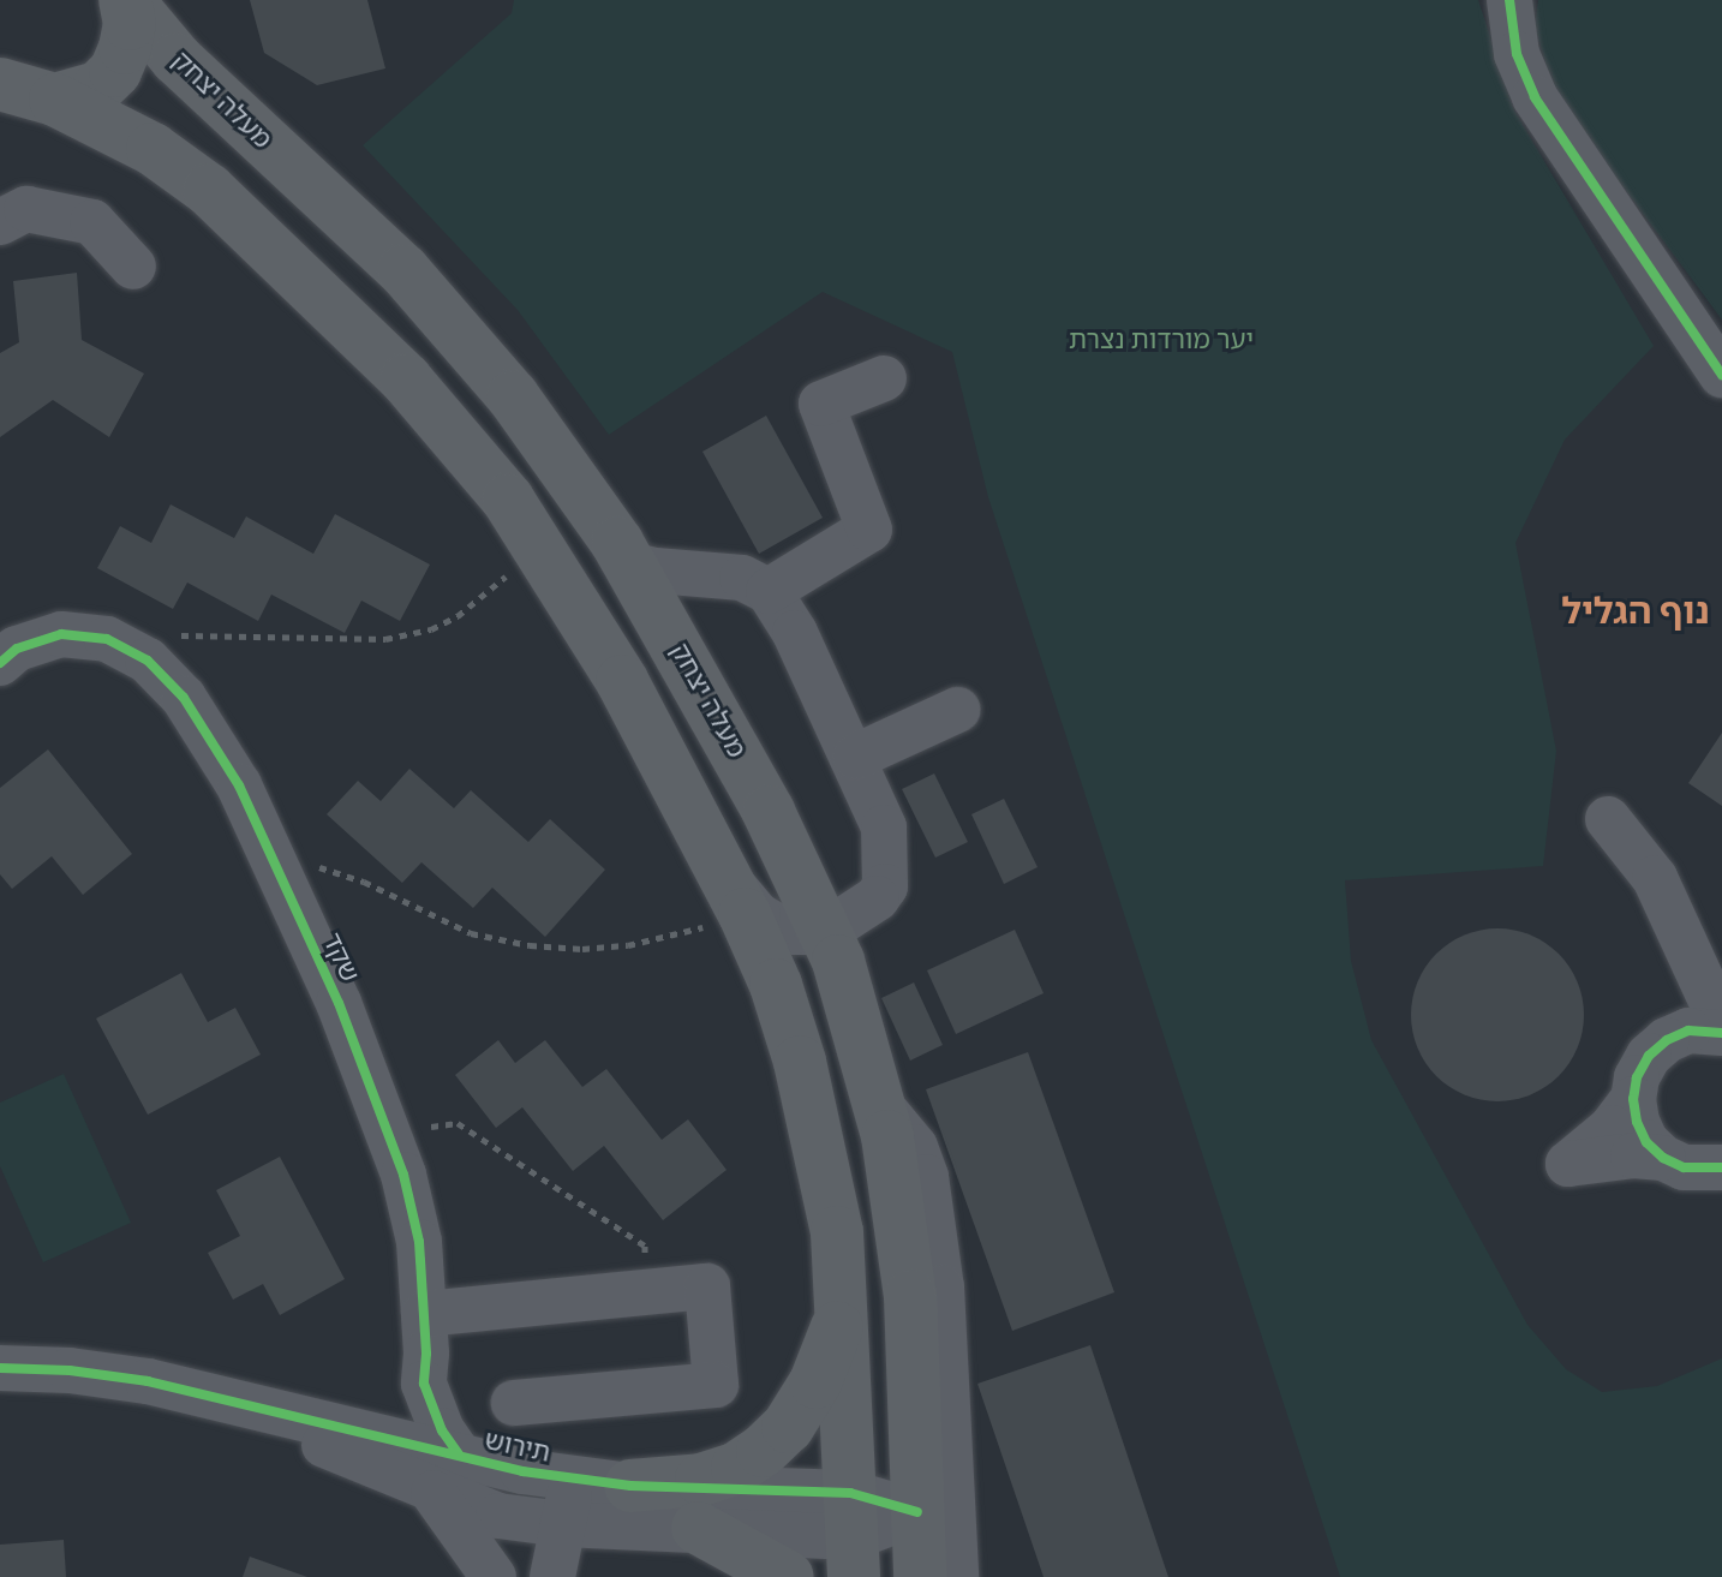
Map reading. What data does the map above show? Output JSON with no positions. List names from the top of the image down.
{
  "streets": {
    "main road": ["מעלה יצחק"],
    "street": ["שקד", "תירוש"]
  },
  "crossings": [
    ["מעלה יצחק", "תירוש"],
    ["שקד", "תירוש"]
  ],
  "districts": ["נוף הגליל"],
  "parks": ["יער מורדות נצרת"]
}
